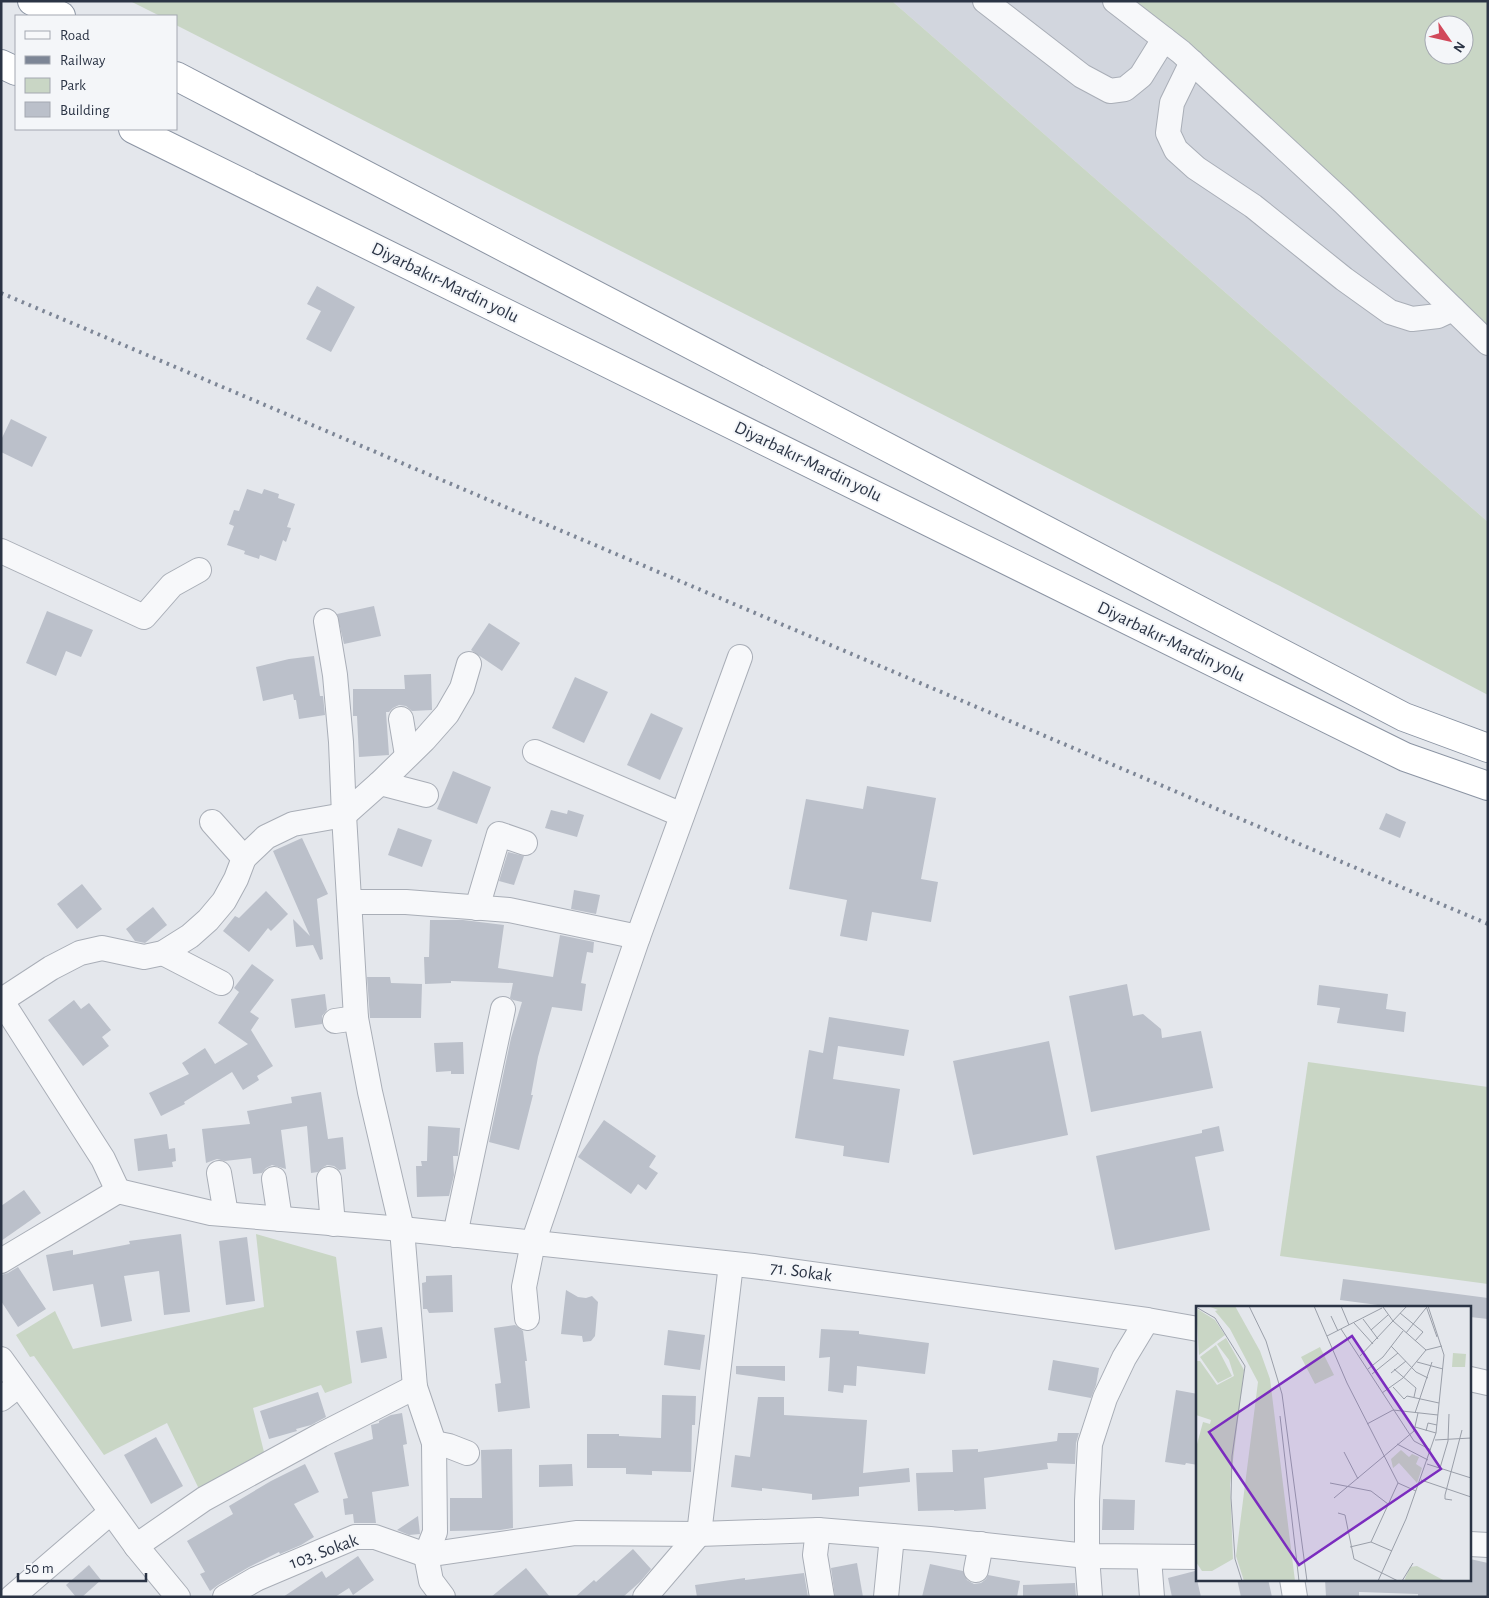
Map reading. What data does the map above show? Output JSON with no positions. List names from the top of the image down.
{
  "streets": {
    "highway": ["Diyarbakır-Mardin yolu"],
    "street": ["71. Sokak", "103. Sokak"]
  },
  "legend": [
    "Road",
    "Railway",
    "Park",
    "Building"
  ],
  "scale_bar": "50 m",
  "north": "bottom right"
}
